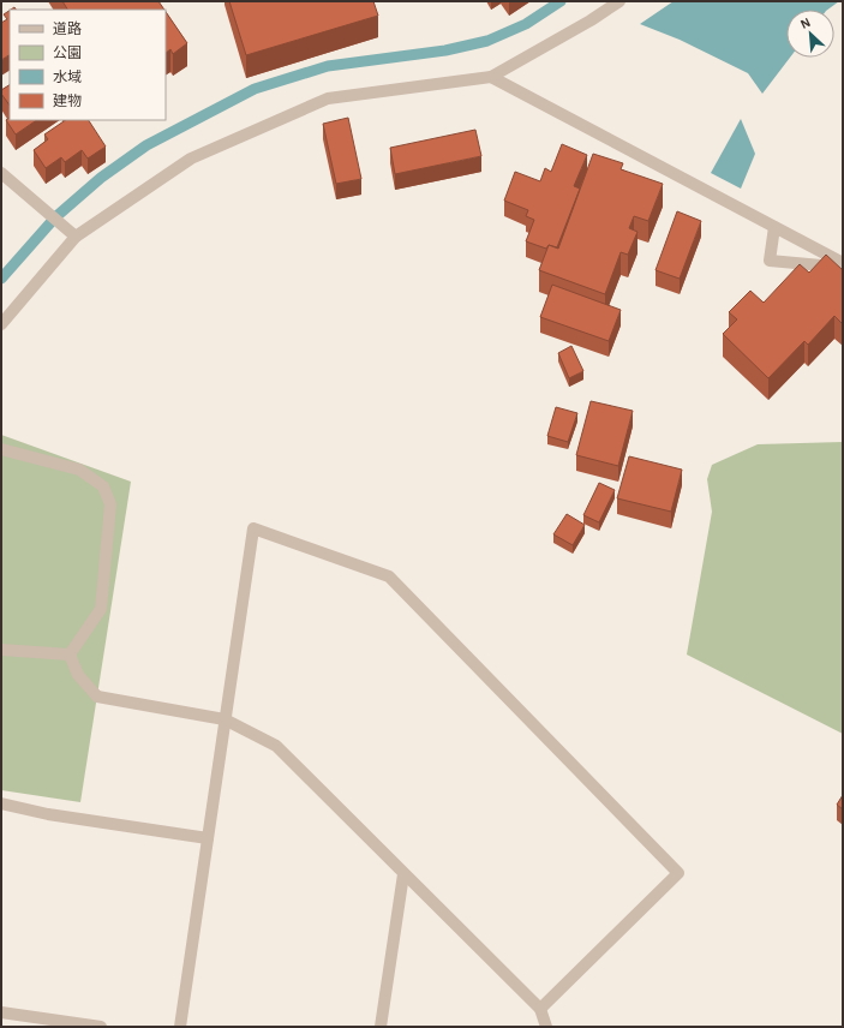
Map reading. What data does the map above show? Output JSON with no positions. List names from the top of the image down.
{
  "legend": [
    "道路",
    "公園",
    "水域",
    "建物"
  ],
  "north": "top left"
}
